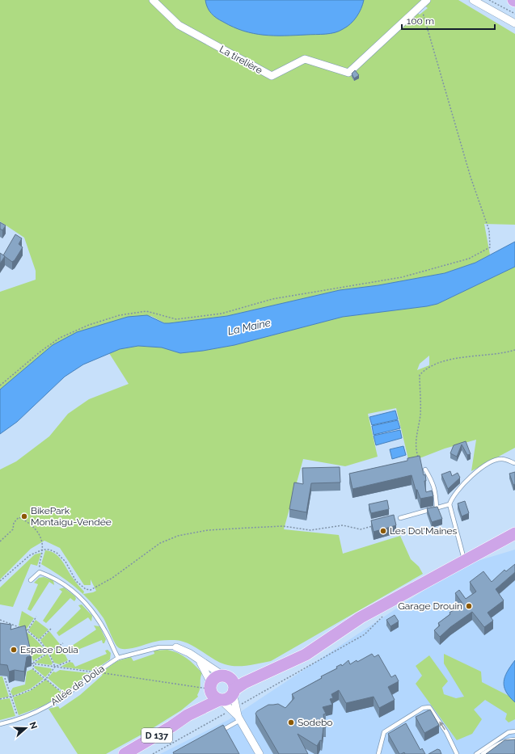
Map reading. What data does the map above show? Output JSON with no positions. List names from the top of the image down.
{
  "streets": {
    "main road": ["D 137"],
    "street": ["La tirelière", "Allée de Dolia"]
  },
  "crossings": [
    ["Allée de Dolia", "D 137"]
  ],
  "water": ["La Maine"],
  "places": [
    "BikePark Montaigu-Vendée",
    "Les Dol'Maines",
    "Garage Drouin",
    "Espace Dolia",
    "Sodebo"
  ],
  "scale_bar": "100 m",
  "north": "right"
}
